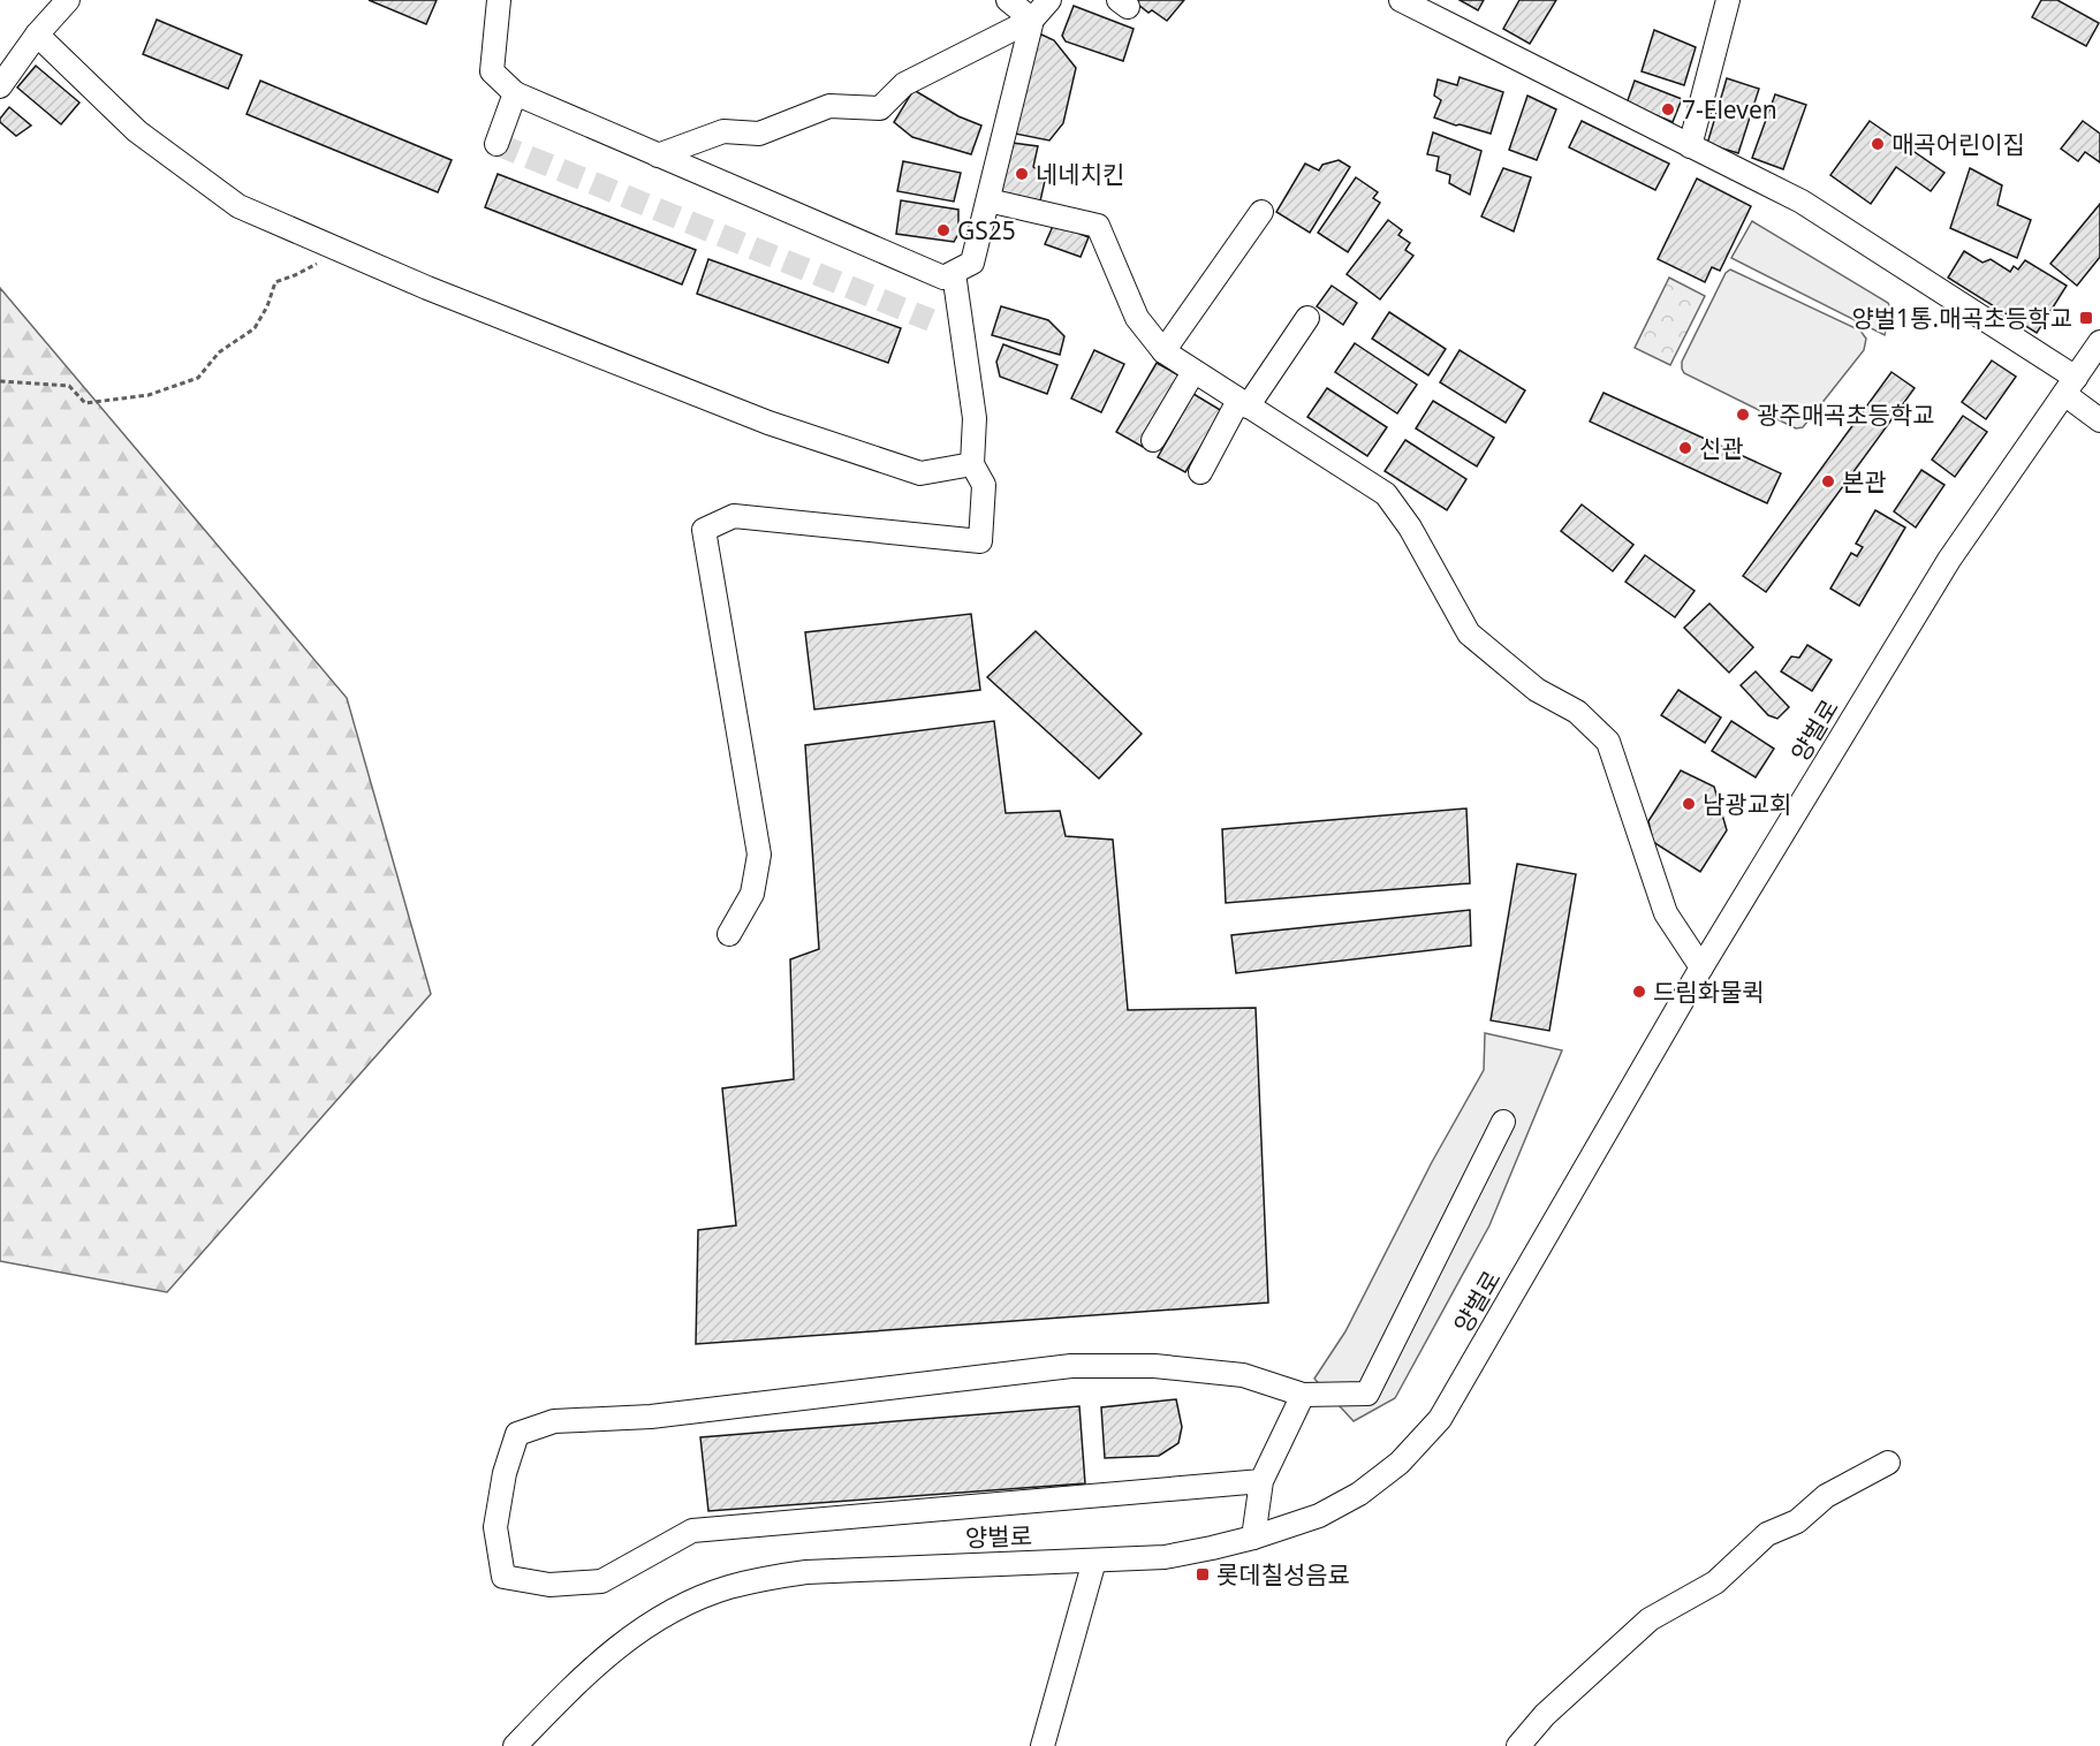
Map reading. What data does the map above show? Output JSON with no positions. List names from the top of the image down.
{
  "streets": {
    "street": ["양벌로"]
  },
  "places": {
    "other": [
      "7-Eleven",
      "매곡어린이집",
      "네네치킨",
      "GS25",
      "광주매곡초등학교",
      "신관",
      "본관",
      "남광교회",
      "드림화물퀵"
    ],
    "transit": ["양벌1통.매곡초등학교", "롯데칠성음료"]
  }
}
